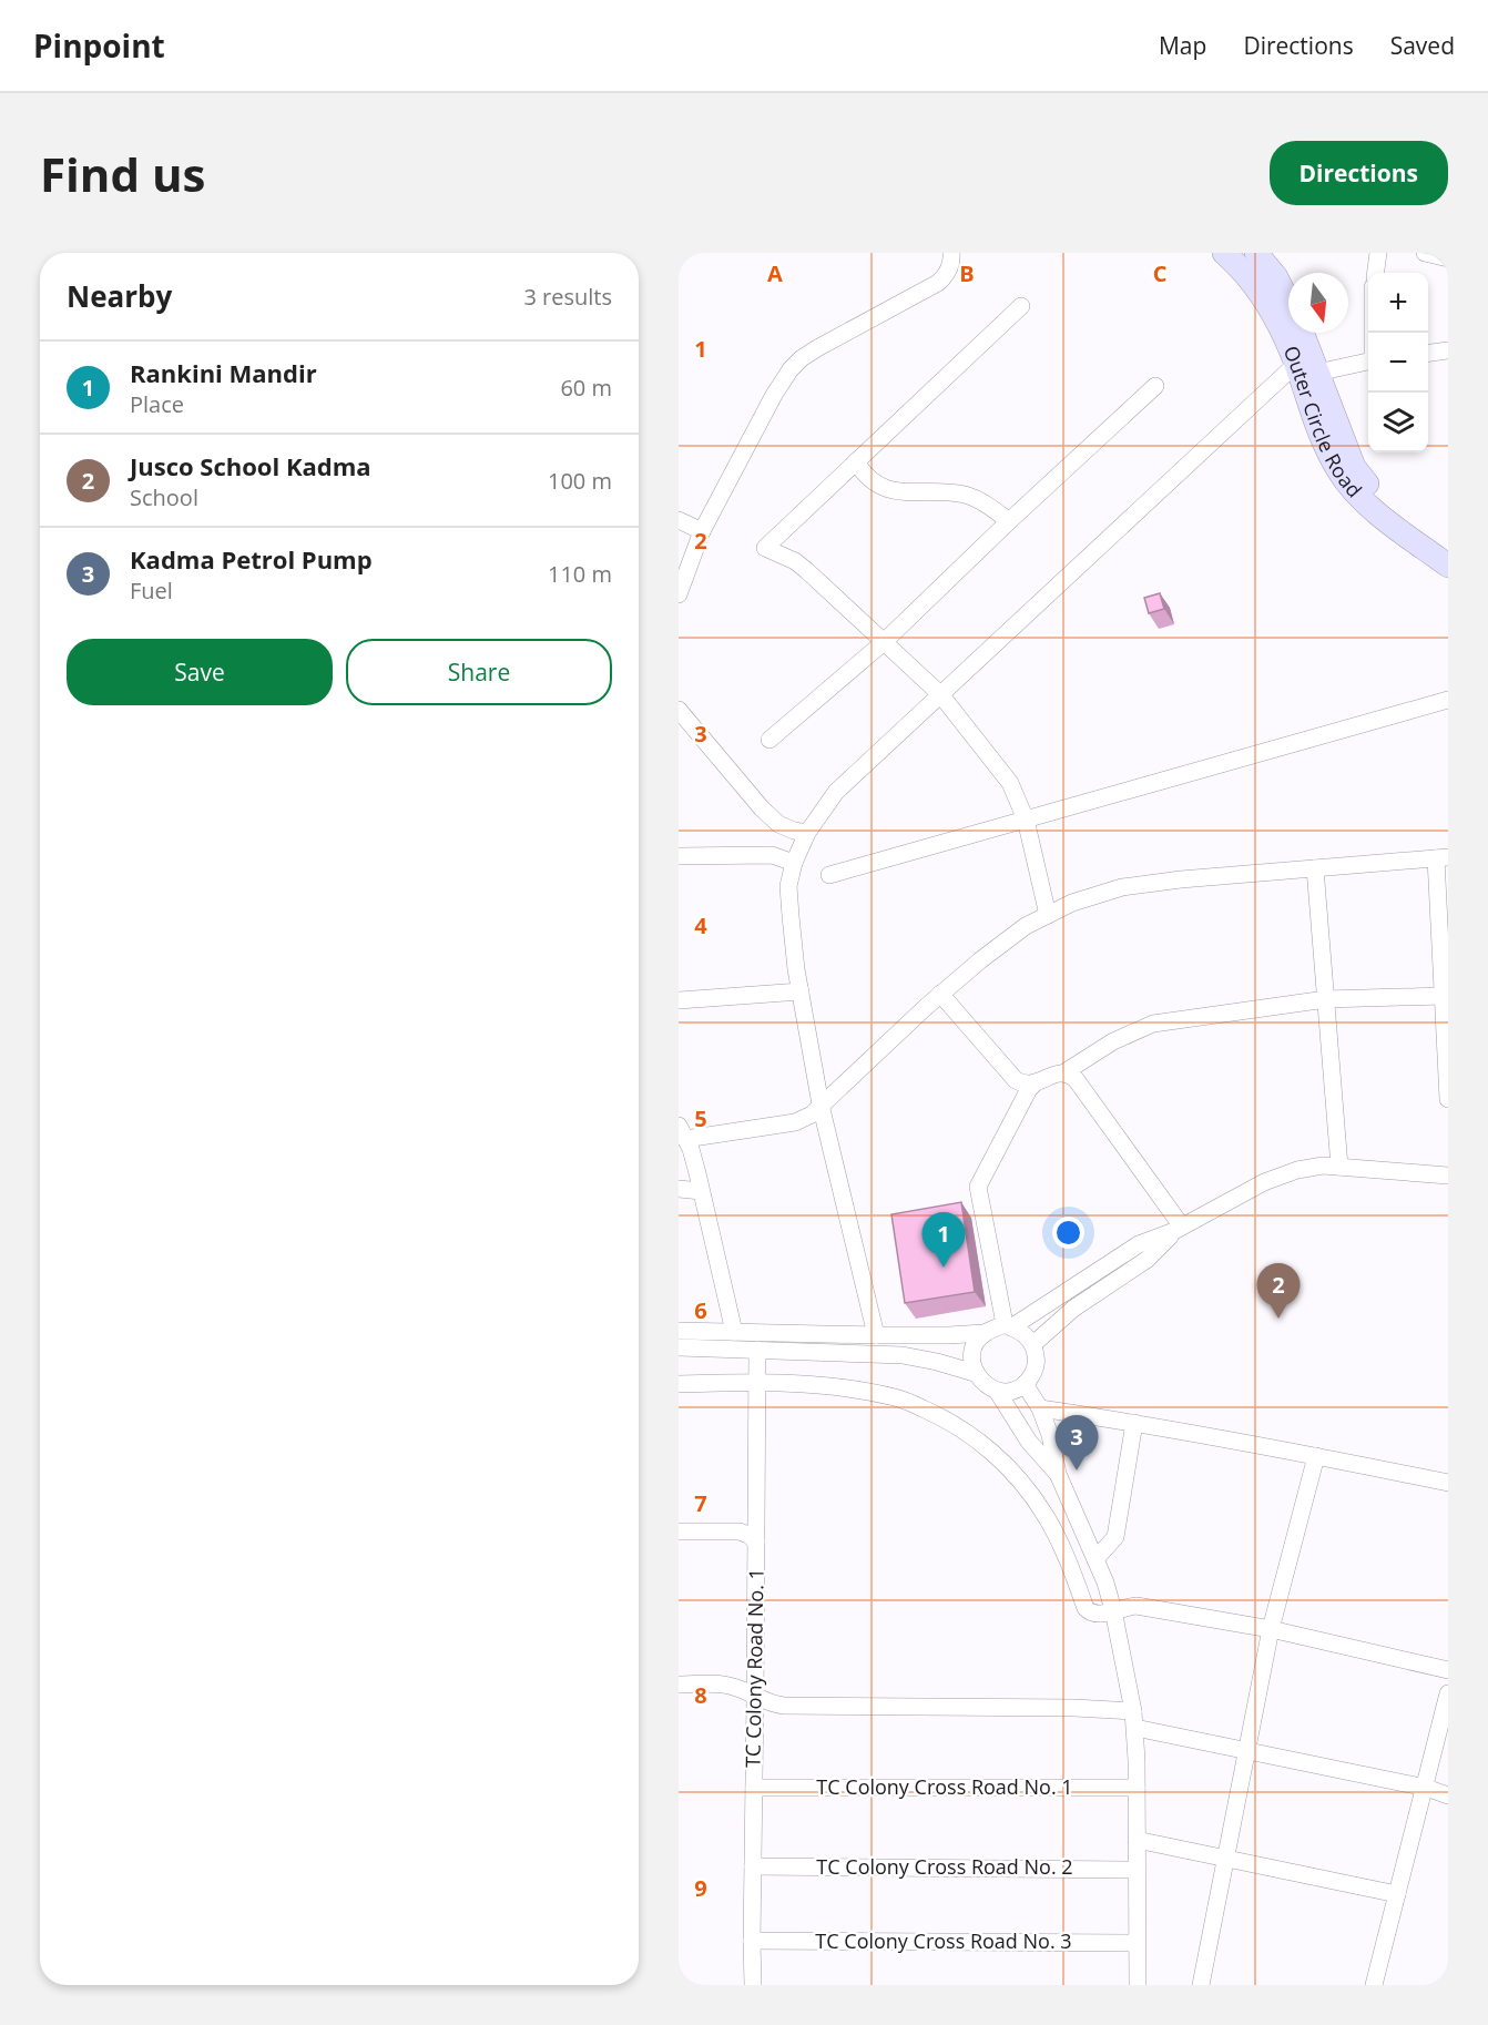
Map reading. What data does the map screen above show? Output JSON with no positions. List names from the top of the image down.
{
  "streets": {
    "main road": ["Outer Circle Road"],
    "street": [
      "TC Colony Road No. 1",
      "TC Colony Cross Road No. 1",
      "TC Colony Cross Road No. 2",
      "TC Colony Cross Road No. 3"
    ]
  },
  "crossings": [
    ["TC Colony Road No. 1", "TC Colony Cross Road No. 1"],
    ["TC Colony Road No. 1", "TC Colony Cross Road No. 2"],
    ["TC Colony Road No. 1", "TC Colony Cross Road No. 3"]
  ],
  "north": "bottom",
  "page": {
    "header": "Pinpoint",
    "nav": ["Map", "Directions", "Saved"],
    "buttons": [
      "Directions",
      ["Save", "Share"]
    ],
    "title": "Find us",
    "heading": ["Nearby", "3 results"],
    "map_buttons": ["+", "−"],
    "list": [
      {
        "mark": "1",
        "name": "Rankini Mandir",
        "note": "Place",
        "value": "60 m"
      },
      {
        "mark": "2",
        "name": "Jusco School Kadma",
        "note": "School",
        "value": "100 m"
      },
      {
        "mark": "3",
        "name": "Kadma Petrol Pump",
        "note": "Fuel",
        "value": "110 m"
      }
    ],
    "pins": ["1", "2", "3"]
  },
  "grid": {
    "columns": ["A", "B", "C"],
    "rows": [
      "1",
      "2",
      "3",
      "4",
      "5",
      "6",
      "7",
      "8",
      "9"
    ]
  }
}
